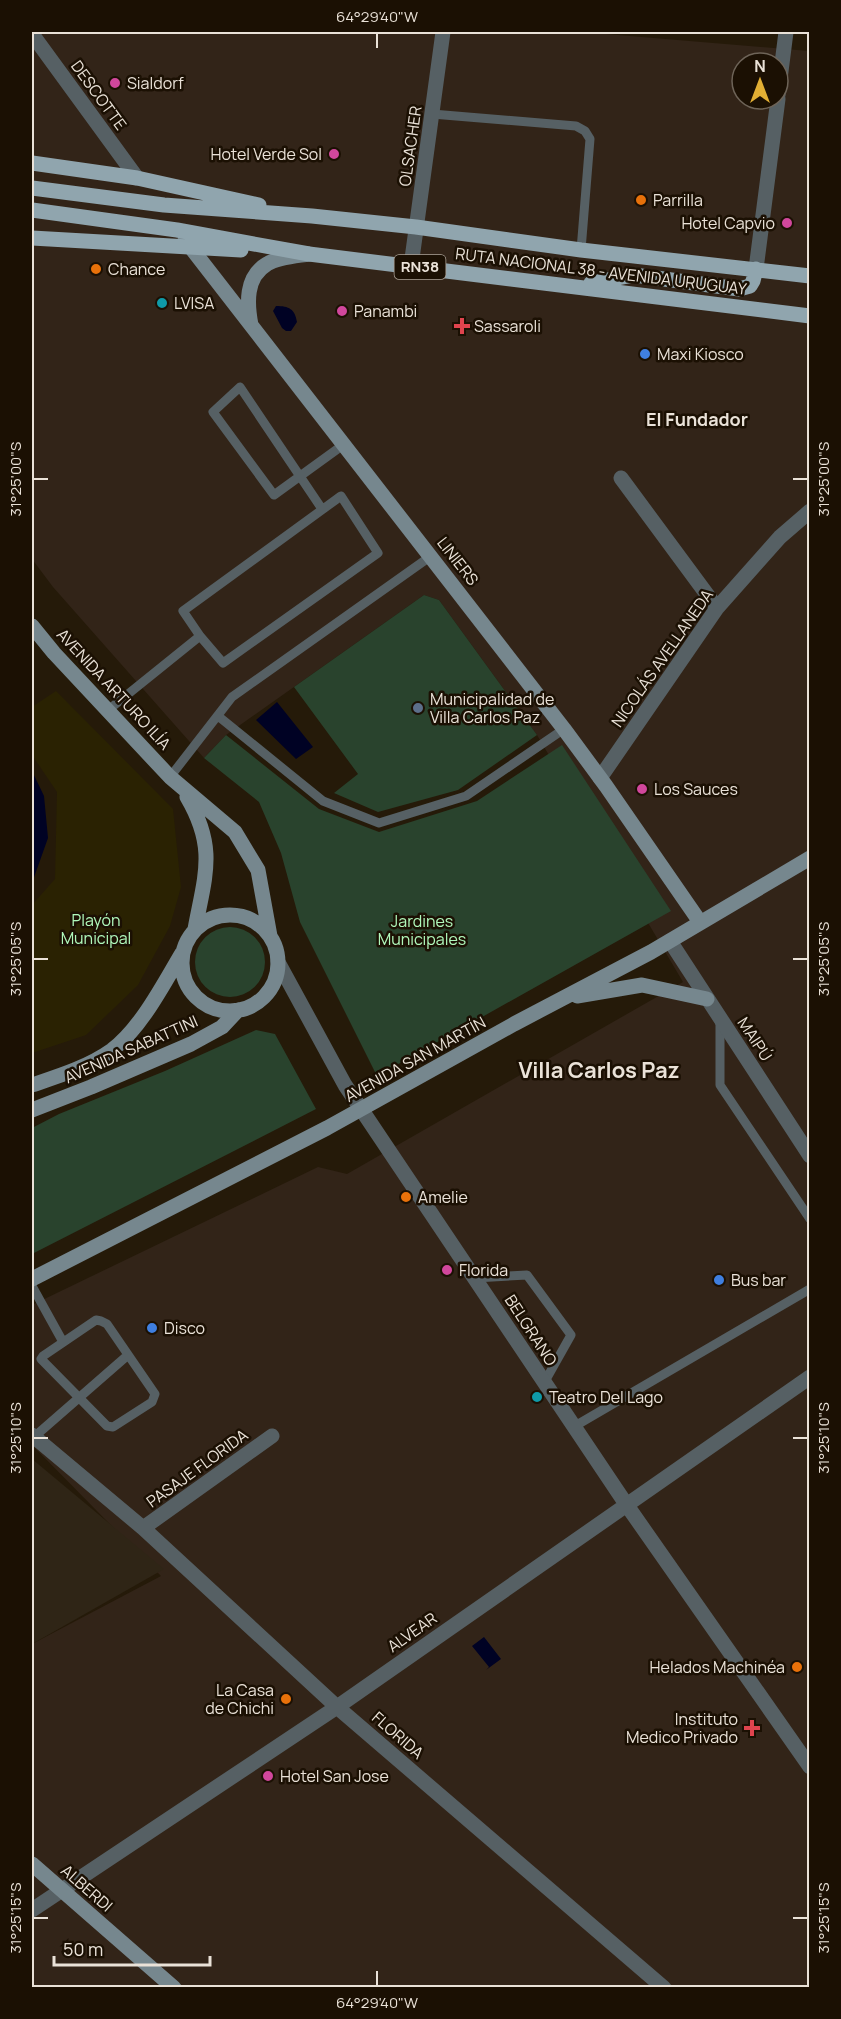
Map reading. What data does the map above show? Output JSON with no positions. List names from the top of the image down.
{
  "streets": {
    "main road": [
      "RN38",
      "RUTA NACIONAL 38 - AVENIDA URUGUAY",
      "LINIERS",
      "AVENIDA ARTURO ILÍA",
      "AVENIDA SABATTINI",
      "AVENIDA SAN MARTÍN",
      "ALBERDI"
    ],
    "street": [
      "DESCOTTE",
      "OLSACHER",
      "NICOLÁS AVELLANEDA",
      "MAIPÚ",
      "BELGRANO",
      "PASAJE FLORIDA",
      "ALVEAR",
      "FLORIDA"
    ]
  },
  "crossings": [
    ["OLSACHER", "RUTA NACIONAL 38 - AVENIDA URUGUAY"],
    ["RUTA NACIONAL 38 - AVENIDA URUGUAY", "LINIERS"],
    ["LINIERS", "NICOLÁS AVELLANEDA"],
    ["LINIERS", "AVENIDA SAN MARTÍN"],
    ["MAIPÚ", "AVENIDA SAN MARTÍN"],
    ["AVENIDA SABATTINI", "BELGRANO"],
    ["AVENIDA SAN MARTÍN", "BELGRANO"],
    ["BELGRANO", "ALVEAR"],
    ["PASAJE FLORIDA", "FLORIDA"],
    ["ALVEAR", "FLORIDA"],
    ["ALVEAR", "ALBERDI"]
  ],
  "districts": ["El Fundador", "Villa Carlos Paz"],
  "parks": ["Playón Municipal", "Jardines Municipales"],
  "places": {
    "other": [
      "Sialdorf",
      "Hotel Verde Sol",
      "Parrilla",
      "Hotel Capvio",
      "Chance",
      "LVISA",
      "Panambi",
      "Maxi Kiosco",
      "Municipalidad de Villa Carlos Paz",
      "Los Sauces",
      "Amelie",
      "Florida",
      "Bus bar",
      "Disco",
      "Teatro Del Lago",
      "Helados Machinéa",
      "La Casa de Chichi",
      "Hotel San Jose"
    ],
    "health": ["Sassaroli", "Instituto Medico Privado"]
  },
  "scale_bar": "50 m",
  "north": "top",
  "coordinates": [
    "64°29'40\"W",
    "31°25'00\"S",
    "31°25'05\"S",
    "31°25'10\"S",
    "31°25'15\"S"
  ]
}
